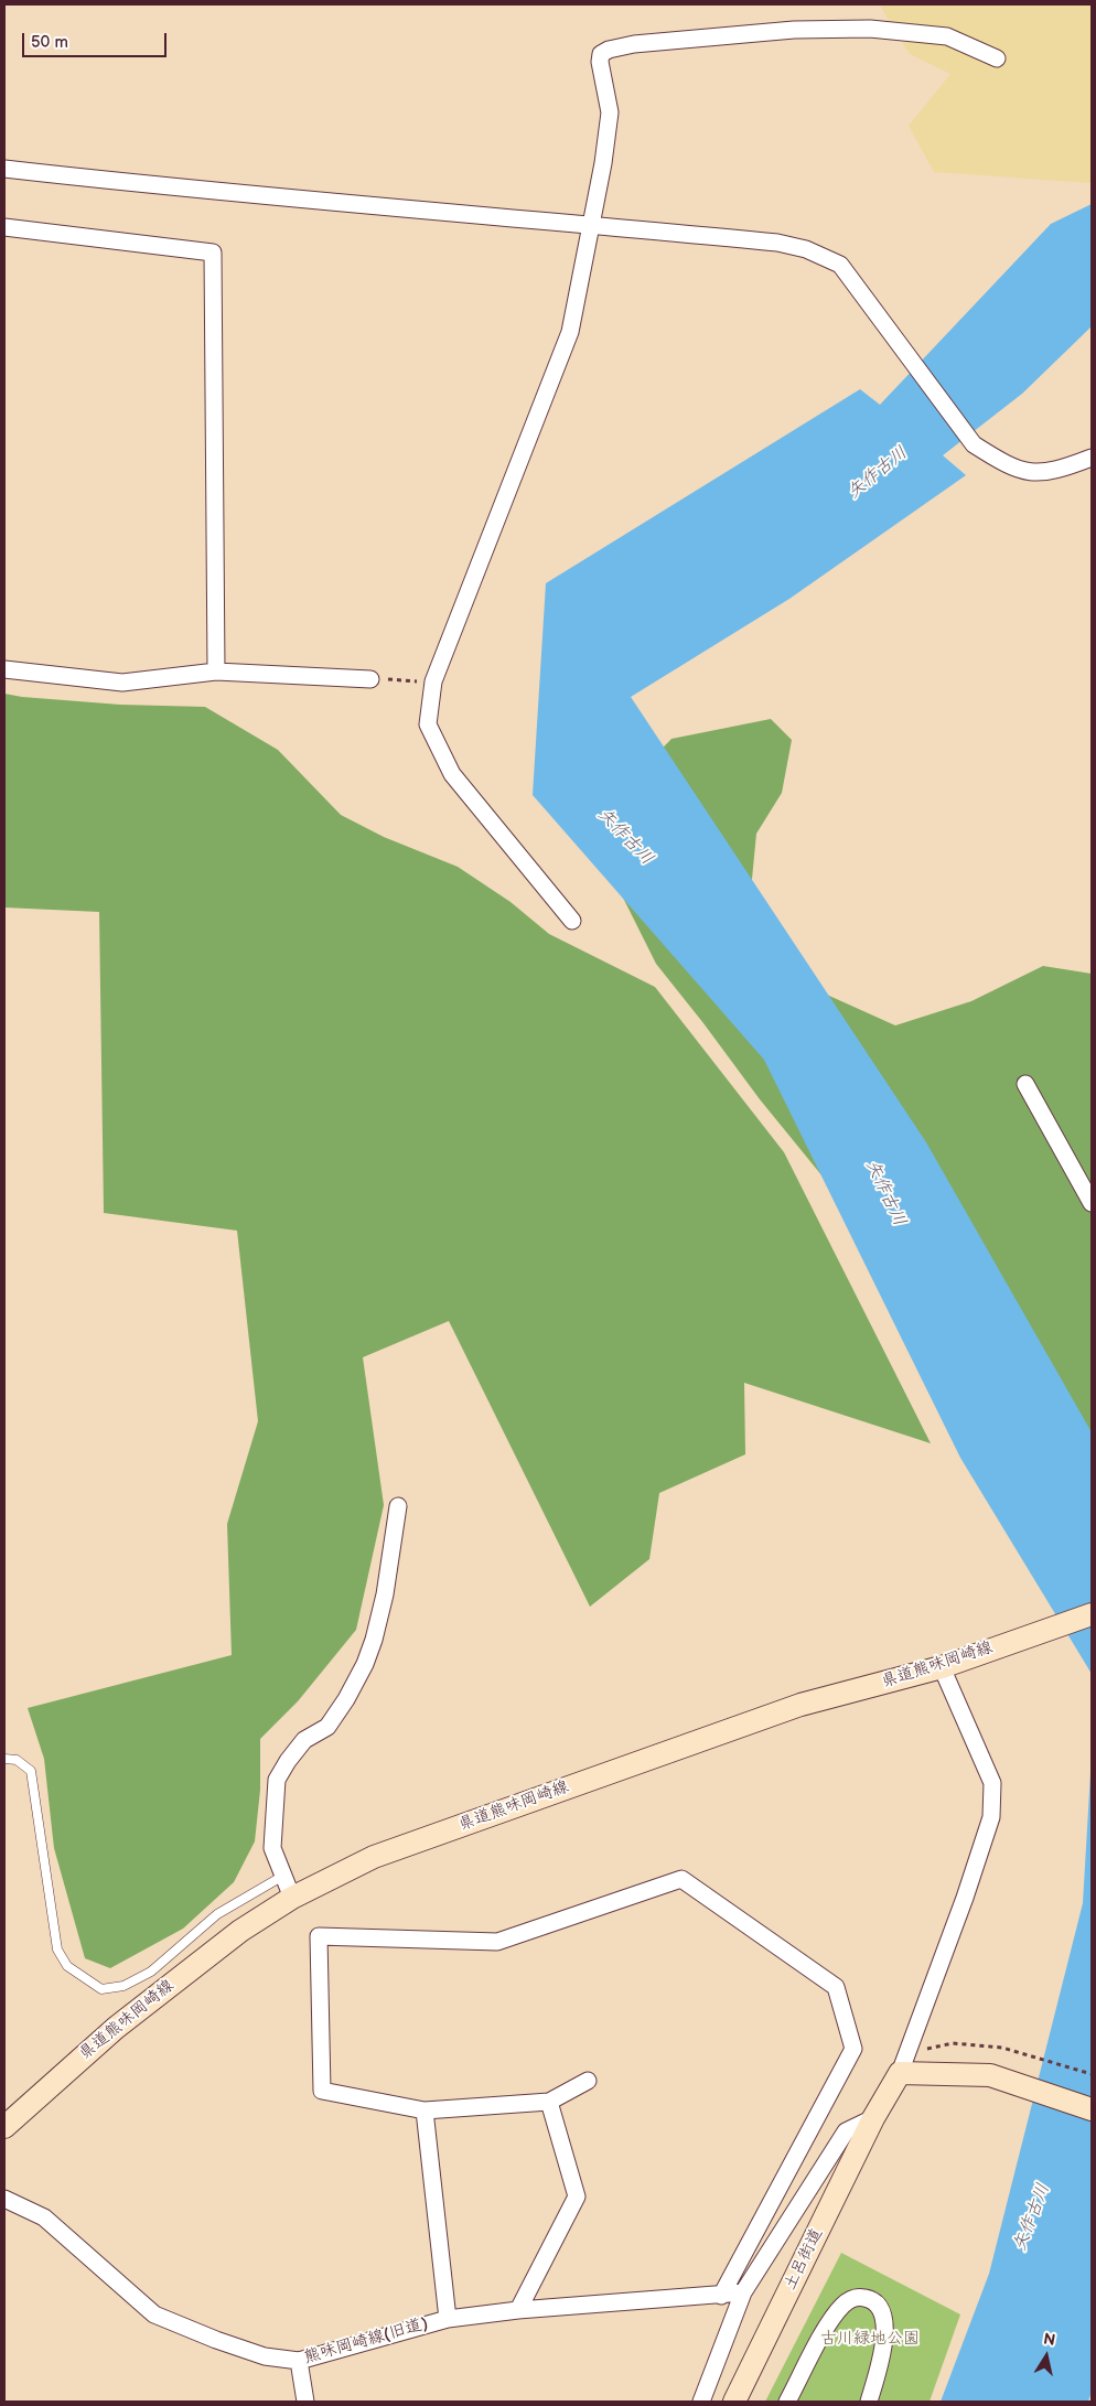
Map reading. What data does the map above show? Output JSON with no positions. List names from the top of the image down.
{
  "streets": {
    "main road": ["県道熊味岡崎線", "土呂街道"],
    "street": ["熊味岡崎線(旧道)"]
  },
  "water": ["矢作古川"],
  "parks": ["古川緑地公園"],
  "scale_bar": "50 m",
  "north": "top"
}
